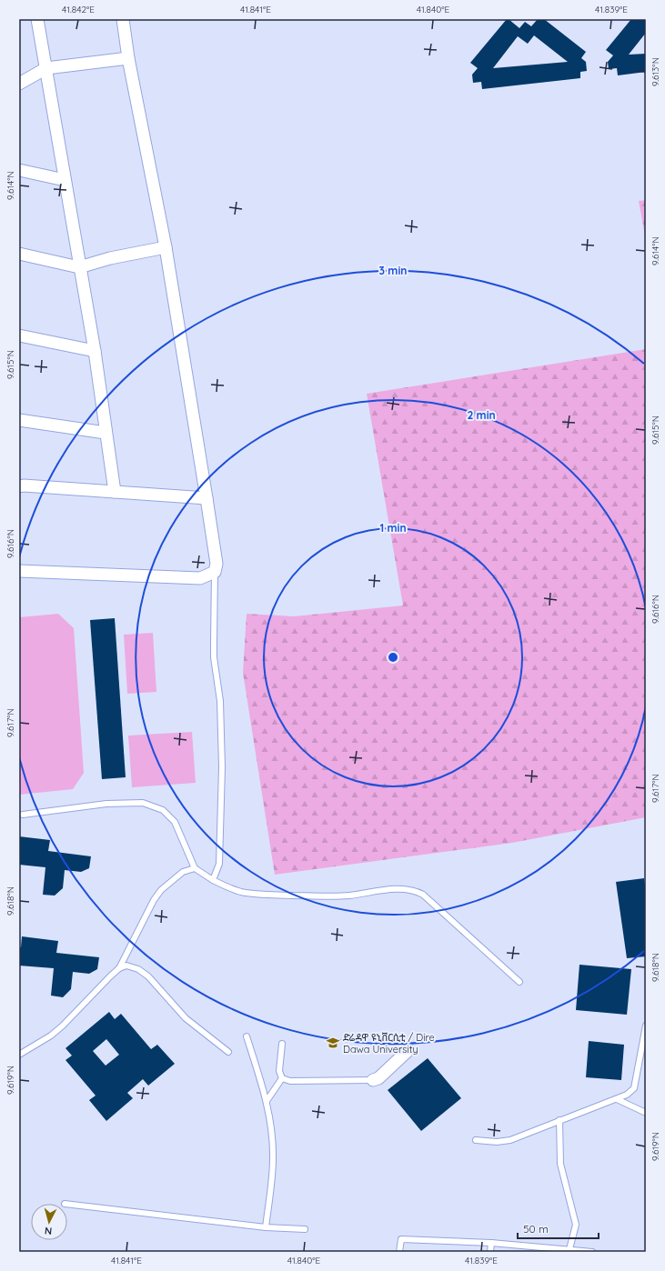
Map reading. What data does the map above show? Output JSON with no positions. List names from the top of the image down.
{
  "places": {
    "school or university": ["ድሬዳዋ ዩኒቨርሲቲ / Dire Dawa University"]
  },
  "scale_bar": "50 m",
  "north": "bottom",
  "coordinates": [
    "41.842°E",
    "41.841°E",
    "41.840°E",
    "41.839°E",
    "9.613°N",
    "9.614°N",
    "9.615°N",
    "9.616°N",
    "9.617°N",
    "9.618°N",
    "9.619°N"
  ],
  "rings": ["3 min", "2 min", "1 min"]
}
